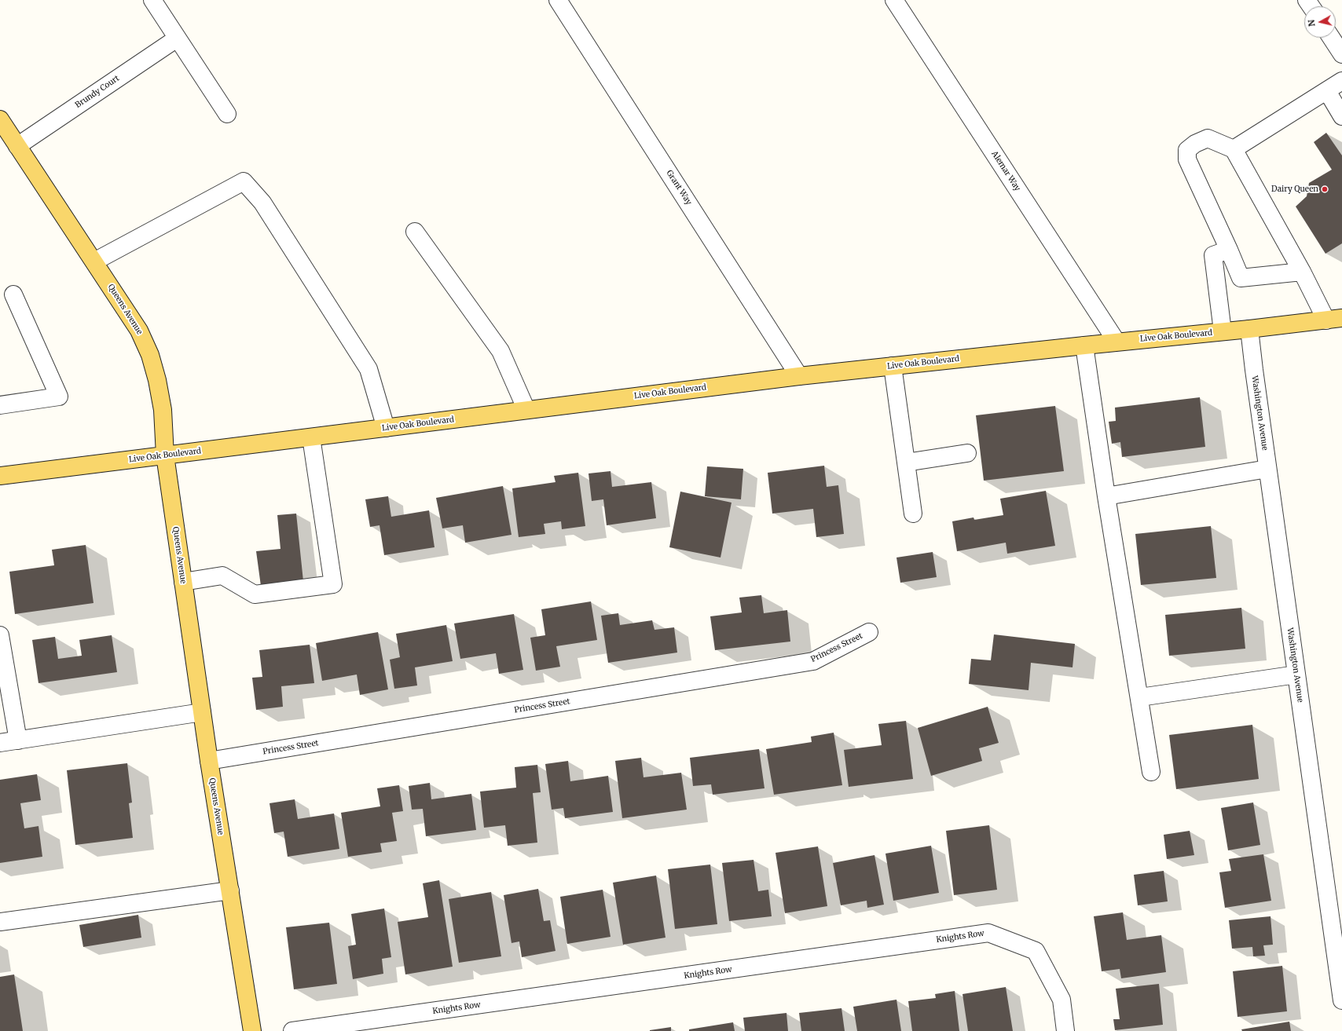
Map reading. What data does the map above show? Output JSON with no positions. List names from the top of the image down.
{
  "streets": {
    "main road": ["Queens Avenue", "Live Oak Boulevard"],
    "street": [
      "Brundy Court",
      "Alemar Way",
      "Grant Way",
      "Washington Avenue",
      "Princess Street",
      "Knights Row"
    ]
  },
  "crossings": [
    ["Brundy Court", "Queens Avenue"],
    ["Alemar Way", "Live Oak Boulevard"],
    ["Grant Way", "Live Oak Boulevard"],
    ["Queens Avenue", "Live Oak Boulevard"],
    ["Queens Avenue", "Princess Street"],
    ["Live Oak Boulevard", "Washington Avenue"]
  ],
  "places": ["Dairy Queen"],
  "north": "left"
}
